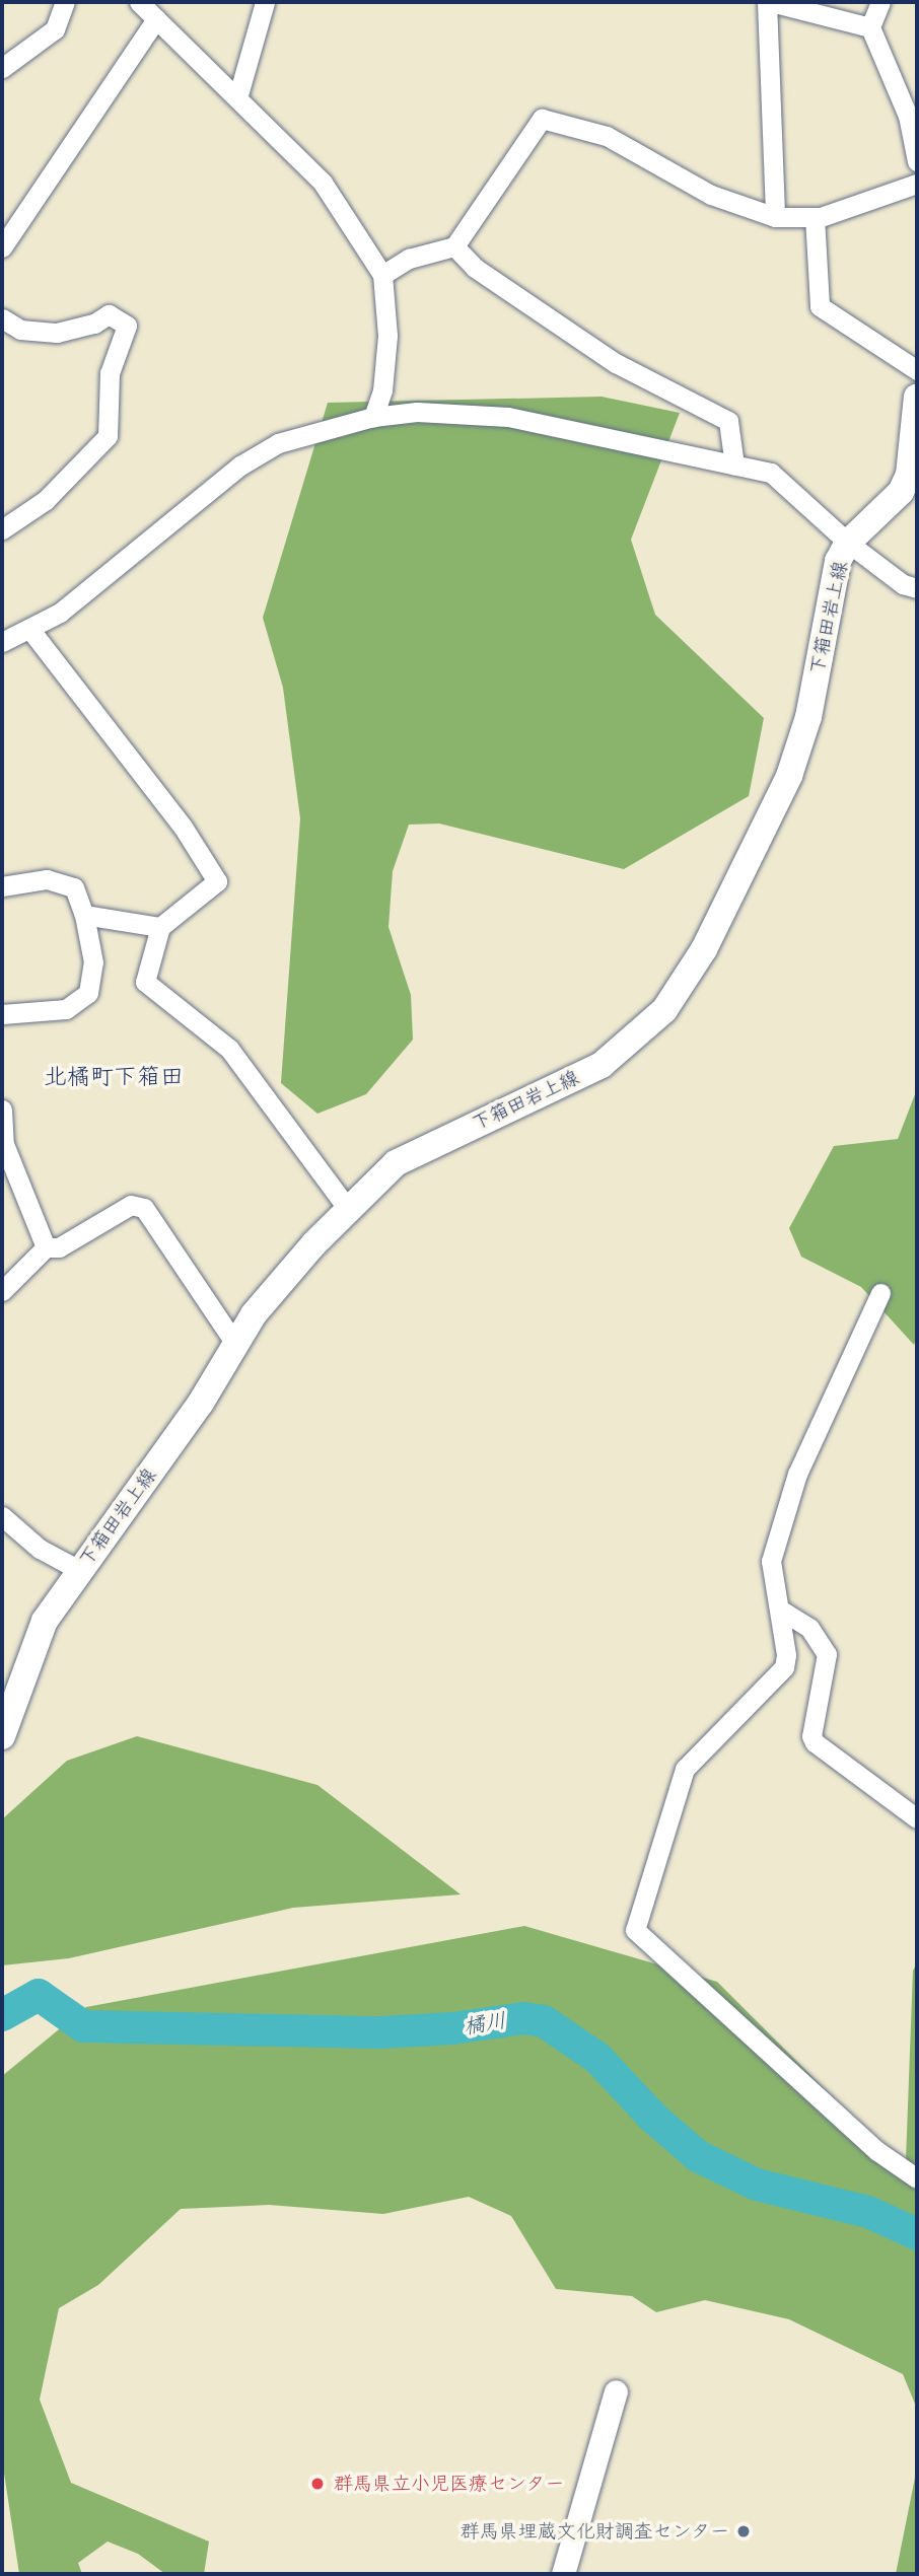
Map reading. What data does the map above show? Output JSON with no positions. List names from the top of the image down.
{
  "streets": {
    "main road": ["下箱田岩上線"]
  },
  "districts": ["北橘町下箱田"],
  "water": ["橘川"],
  "places": ["群馬県立小児医療センター", "群馬県埋蔵文化財調査センター"]
}
